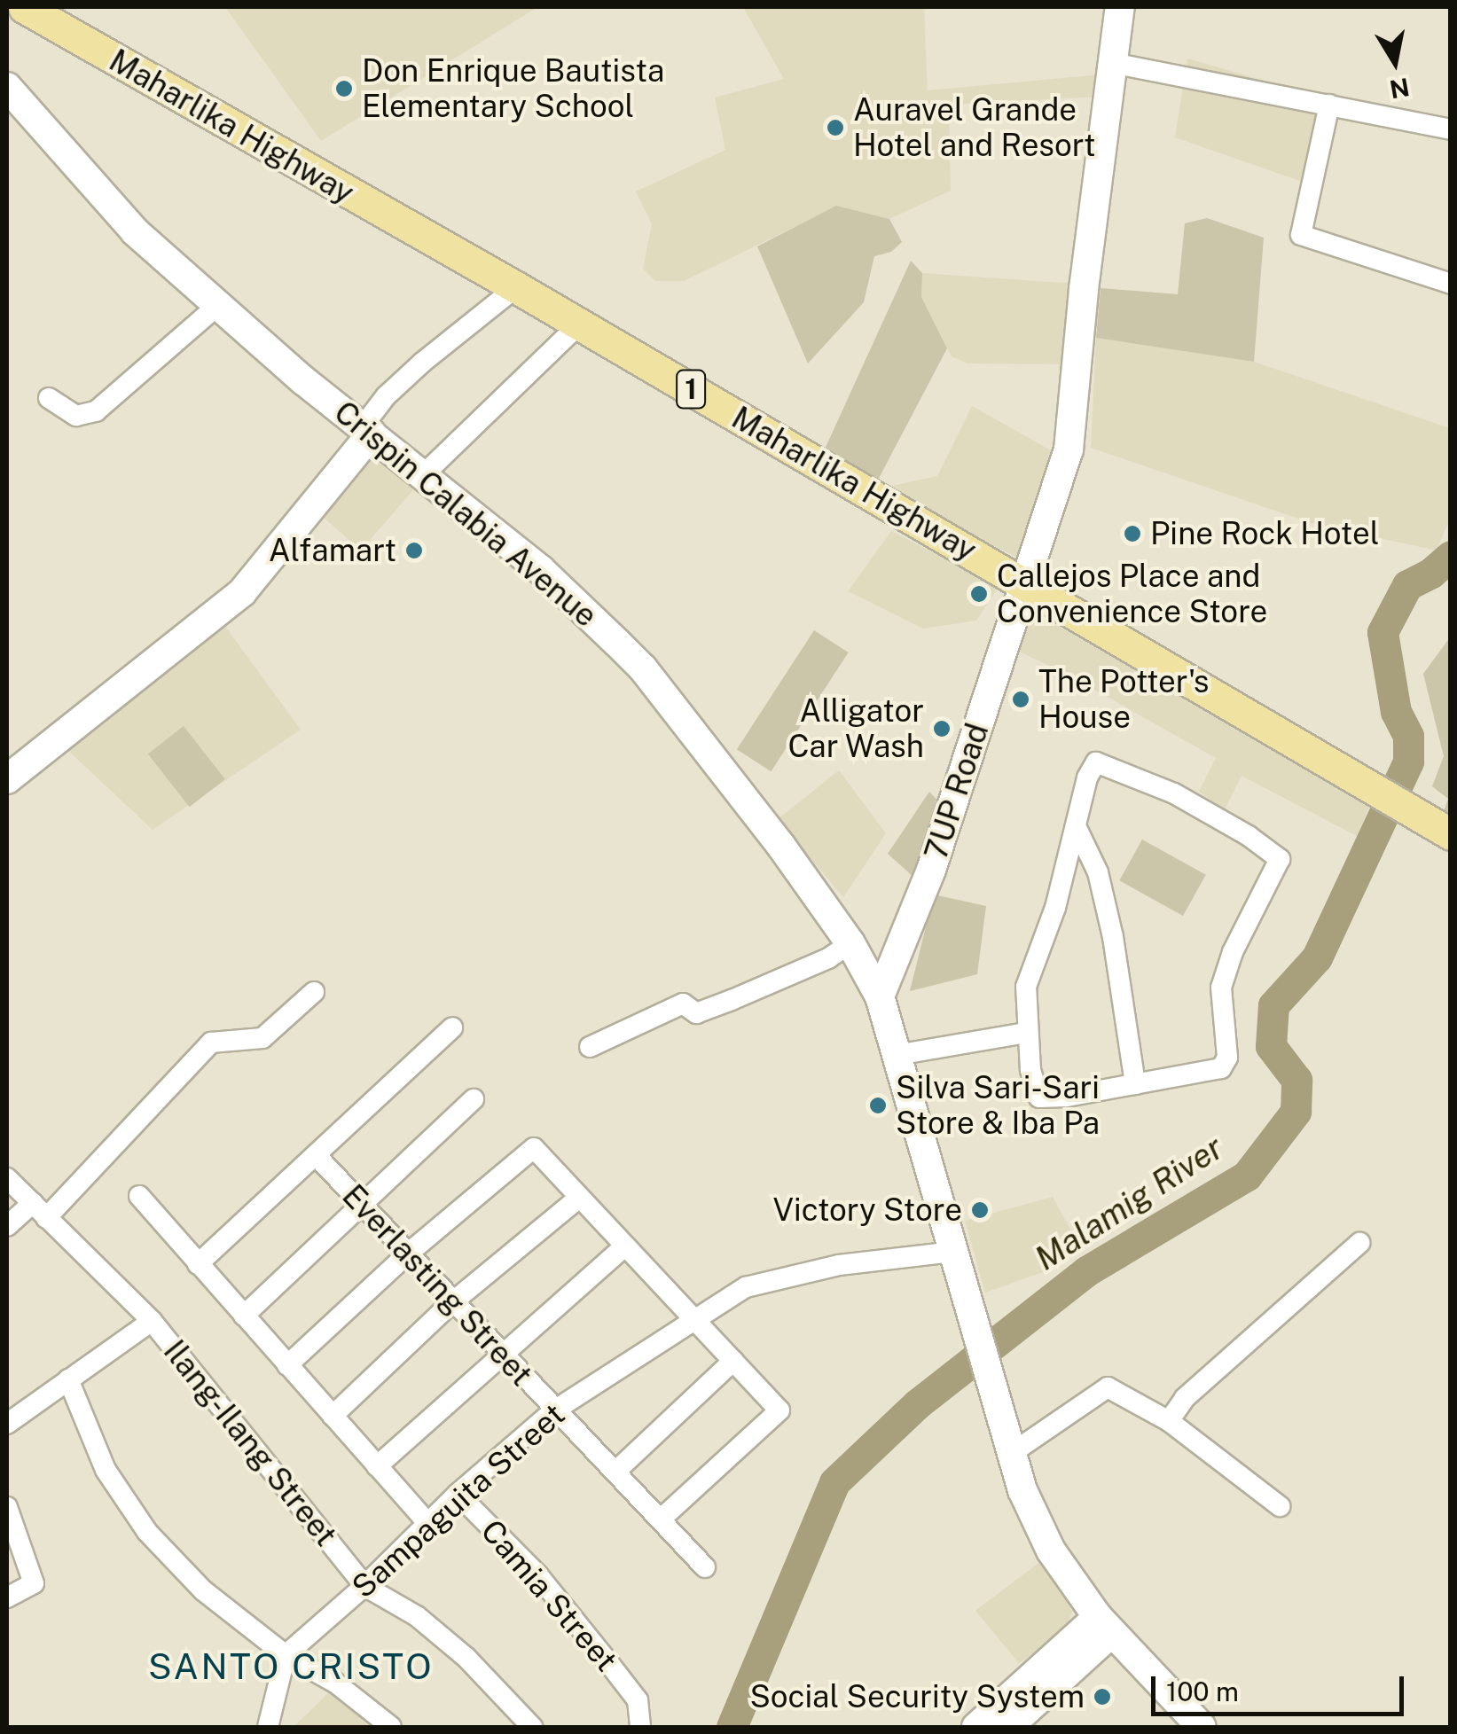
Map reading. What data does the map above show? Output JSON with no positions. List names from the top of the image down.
{
  "streets": {
    "main road": [
      "Maharlika Highway",
      "1",
      "Crispin Calabia Avenue",
      "7UP Road"
    ],
    "street": [
      "Everlasting Street",
      "Ilang-Ilang Street",
      "Sampaguita Street",
      "Camia Street"
    ]
  },
  "crossings": [
    ["Maharlika Highway", "7UP Road"],
    ["Crispin Calabia Avenue", "7UP Road"],
    ["Crispin Calabia Avenue", "Sampaguita Street"],
    ["Everlasting Street", "Sampaguita Street"],
    ["Ilang-Ilang Street", "Sampaguita Street"],
    ["Sampaguita Street", "Camia Street"]
  ],
  "districts": ["SANTO CRISTO"],
  "water": ["Malamig River"],
  "places": [
    "Don Enrique Bautista Elementary School",
    "Auravel Grande Hotel and Resort",
    "Pine Rock Hotel",
    "Alfamart",
    "Callejos Place and Convenience Store",
    "The Potter's House",
    "Alligator Car Wash",
    "Silva Sari-Sari Store & Iba Pa",
    "Victory Store",
    "Social Security System"
  ],
  "scale_bar": "100 m",
  "north": "bottom"
}
